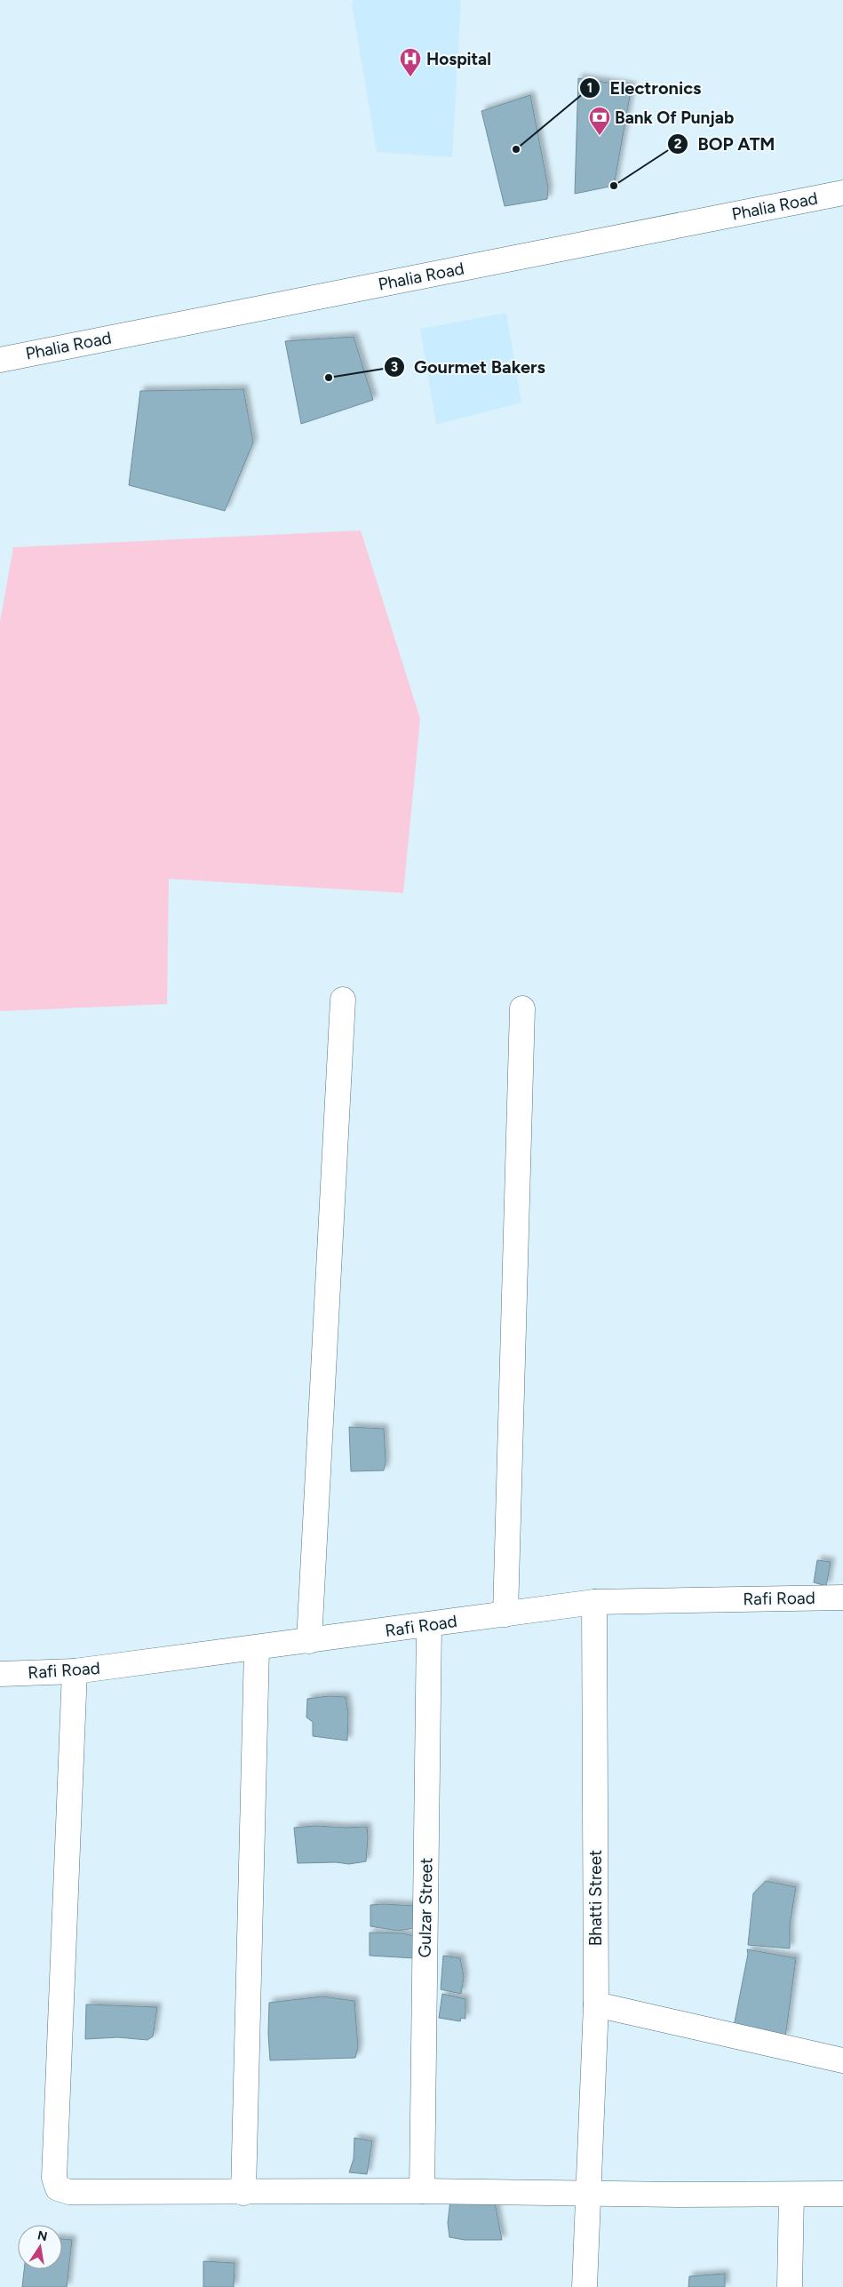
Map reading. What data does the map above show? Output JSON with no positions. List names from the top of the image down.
{
  "streets": {
    "street": [
      "Phalia Road",
      "Rafi Road",
      "Bhatti Street",
      "Gulzar Street"
    ]
  },
  "crossings": [
    ["Rafi Road", "Bhatti Street"],
    ["Rafi Road", "Gulzar Street"]
  ],
  "places": {
    "hospital": ["Hospital"],
    "bank": ["Bank Of Punjab"],
    "other": ["Electronics", "BOP ATM", "Gourmet Bakers"]
  },
  "north": "top"
}
